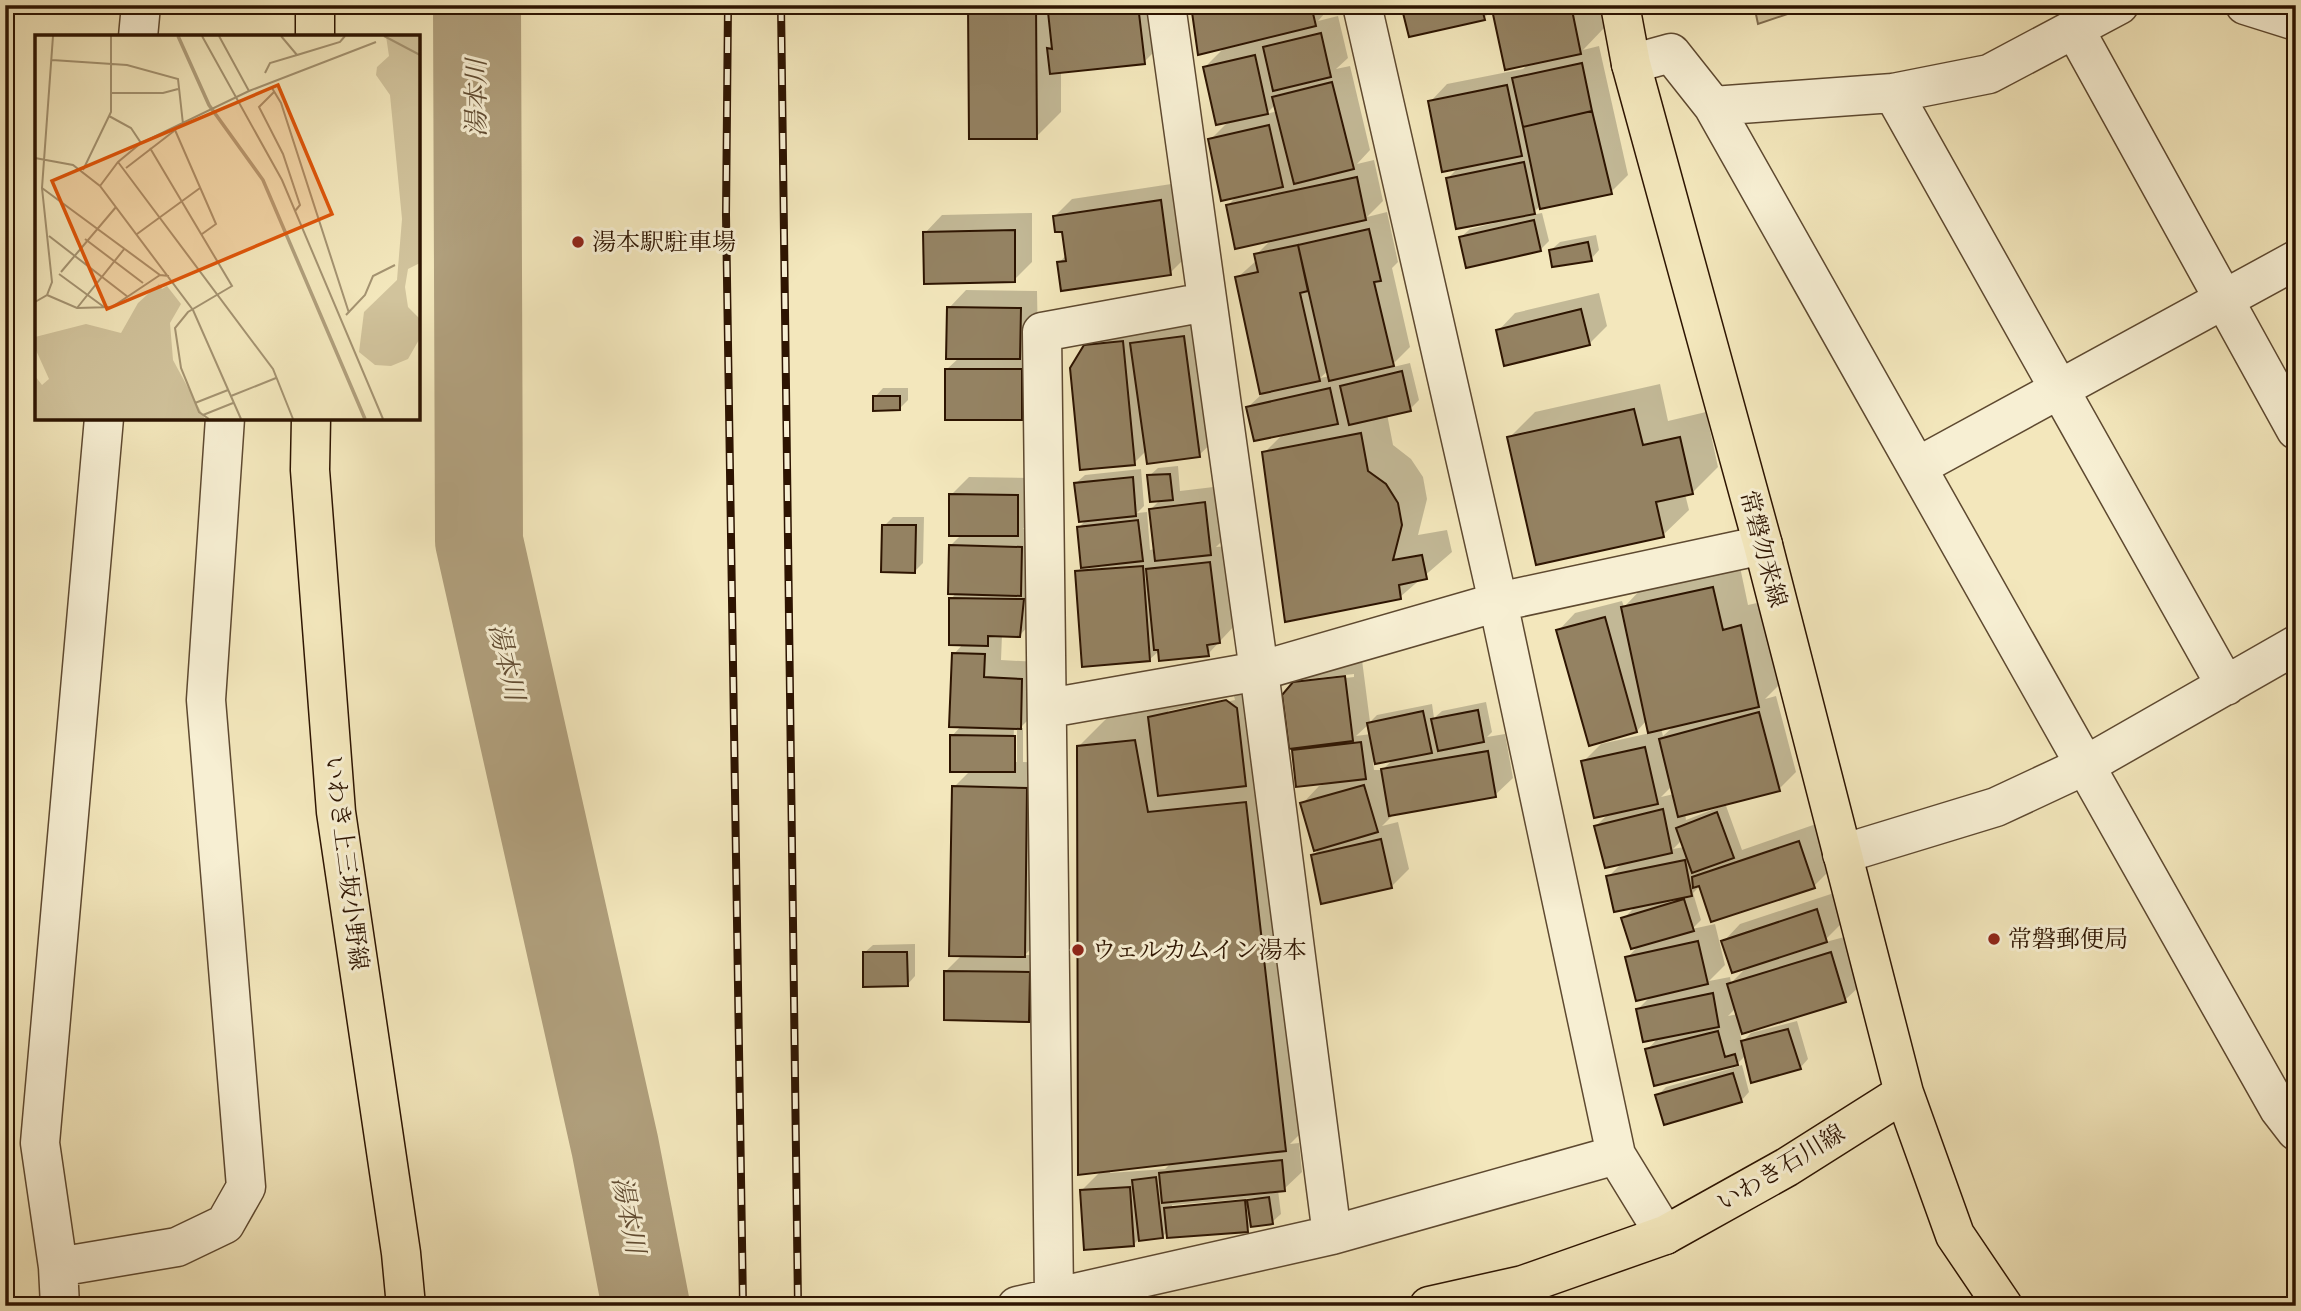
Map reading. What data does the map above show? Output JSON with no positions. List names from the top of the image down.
{
  "streets": {
    "main road": ["常磐勿来線", "いわき上三坂小野線", "いわき石川線"]
  },
  "crossings": [
    ["常磐勿来線", "いわき石川線"]
  ],
  "water": ["湯本川"],
  "places": ["湯本駅駐車場", "常磐郵便局", "ウェルカムイン湯本"]
}
